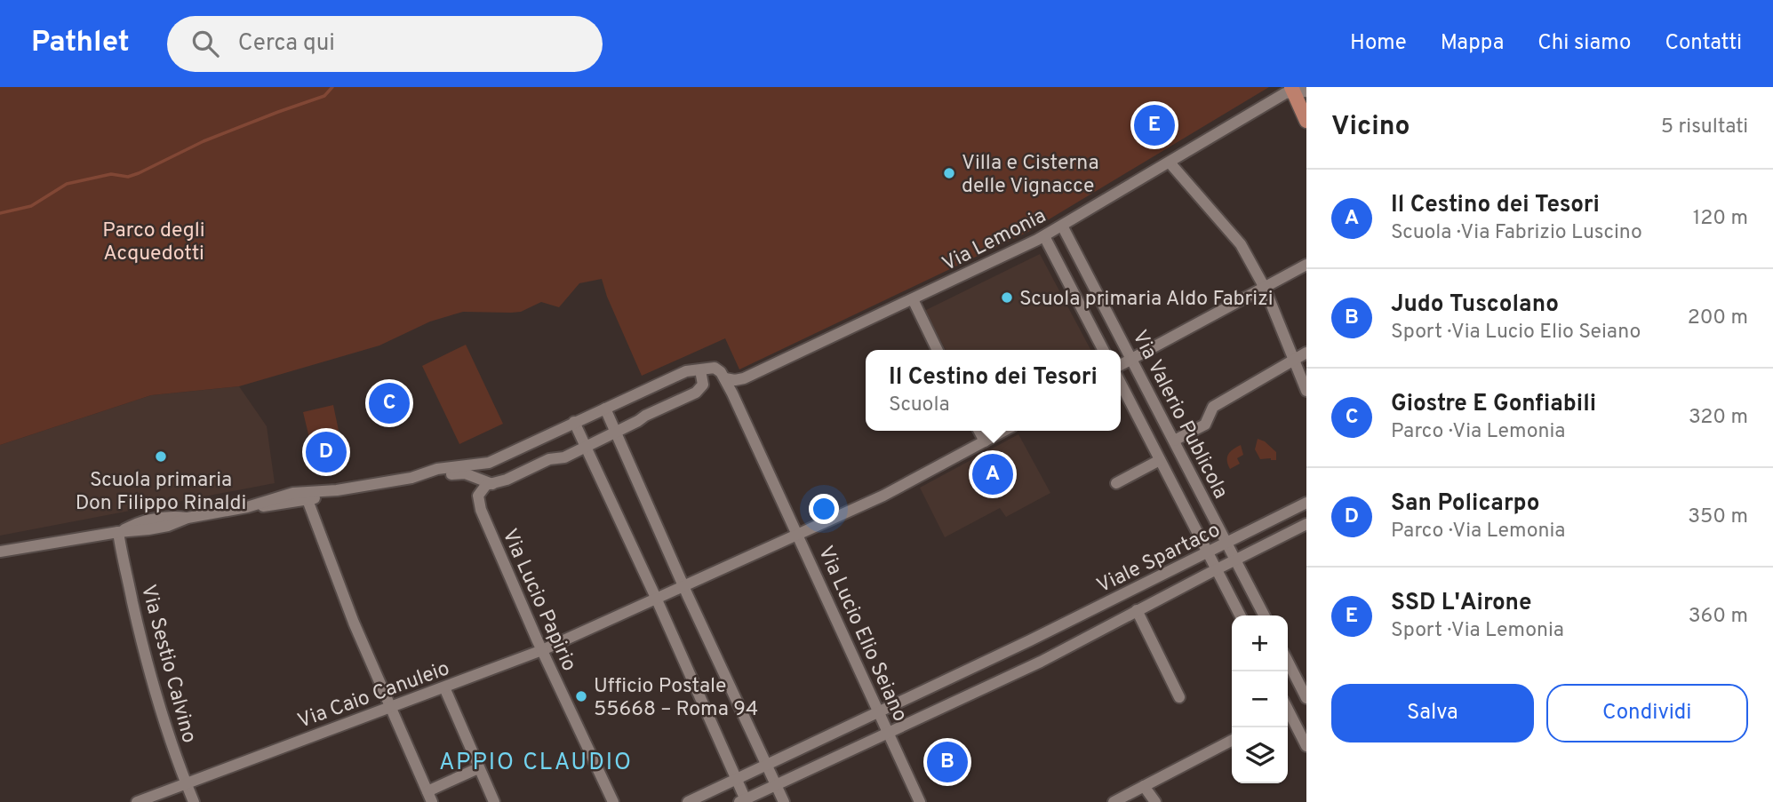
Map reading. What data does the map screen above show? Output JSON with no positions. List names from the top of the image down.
{
  "streets": {
    "street": [
      "Via Lemonia",
      "Via Valerio Publicola",
      "Viale Spartaco",
      "Via Lucio Papirio",
      "Via Lucio Elio Seiano",
      "Via Sestio Calvino",
      "Via Caio Canuleio"
    ]
  },
  "crossings": [
    ["Via Lemonia", "Via Valerio Publicola"],
    ["Via Lemonia", "Via Lucio Elio Seiano"],
    ["Via Valerio Publicola", "Viale Spartaco"],
    ["Viale Spartaco", "Via Lucio Elio Seiano"],
    ["Via Lucio Papirio", "Via Caio Canuleio"],
    ["Via Lucio Elio Seiano", "Via Caio Canuleio"],
    ["Via Sestio Calvino", "Via Caio Canuleio"]
  ],
  "districts": ["APPIO CLAUDIO"],
  "parks": ["Parco degli Acquedotti"],
  "places": [
    "Villa e Cisterna delle Vignacce",
    "Scuola primaria Aldo Fabrizi",
    "Scuola primaria Don Filippo Rinaldi",
    "Ufficio Postale 55668 – Roma 94"
  ],
  "page": {
    "header": "Pathlet",
    "search": "Cerca qui",
    "nav": [
      "Home",
      "Mappa",
      "Chi siamo",
      "Contatti"
    ],
    "heading": ["Vicino", "5 risultati"],
    "pins": [
      "E",
      "C",
      "D",
      "A",
      "B"
    ],
    "list": [
      {
        "mark": "A",
        "name": "Il Cestino dei Tesori",
        "note": "Scuola · Via Fabrizio Luscino",
        "value": "120 m"
      },
      {
        "mark": "B",
        "name": "Judo Tuscolano",
        "note": "Sport · Via Lucio Elio Seiano",
        "value": "200 m"
      },
      {
        "mark": "C",
        "name": "Giostre E Gonfiabili",
        "note": "Parco · Via Lemonia",
        "value": "320 m"
      },
      {
        "mark": "D",
        "name": "San Policarpo",
        "note": "Parco · Via Lemonia",
        "value": "350 m"
      },
      {
        "mark": "E",
        "name": "SSD L'Airone",
        "note": "Sport · Via Lemonia",
        "value": "360 m"
      }
    ],
    "popup": ["Il Cestino dei Tesori", "Scuola"],
    "map_buttons": ["+", "−"],
    "buttons": ["Salva", "Condividi"]
  }
}
